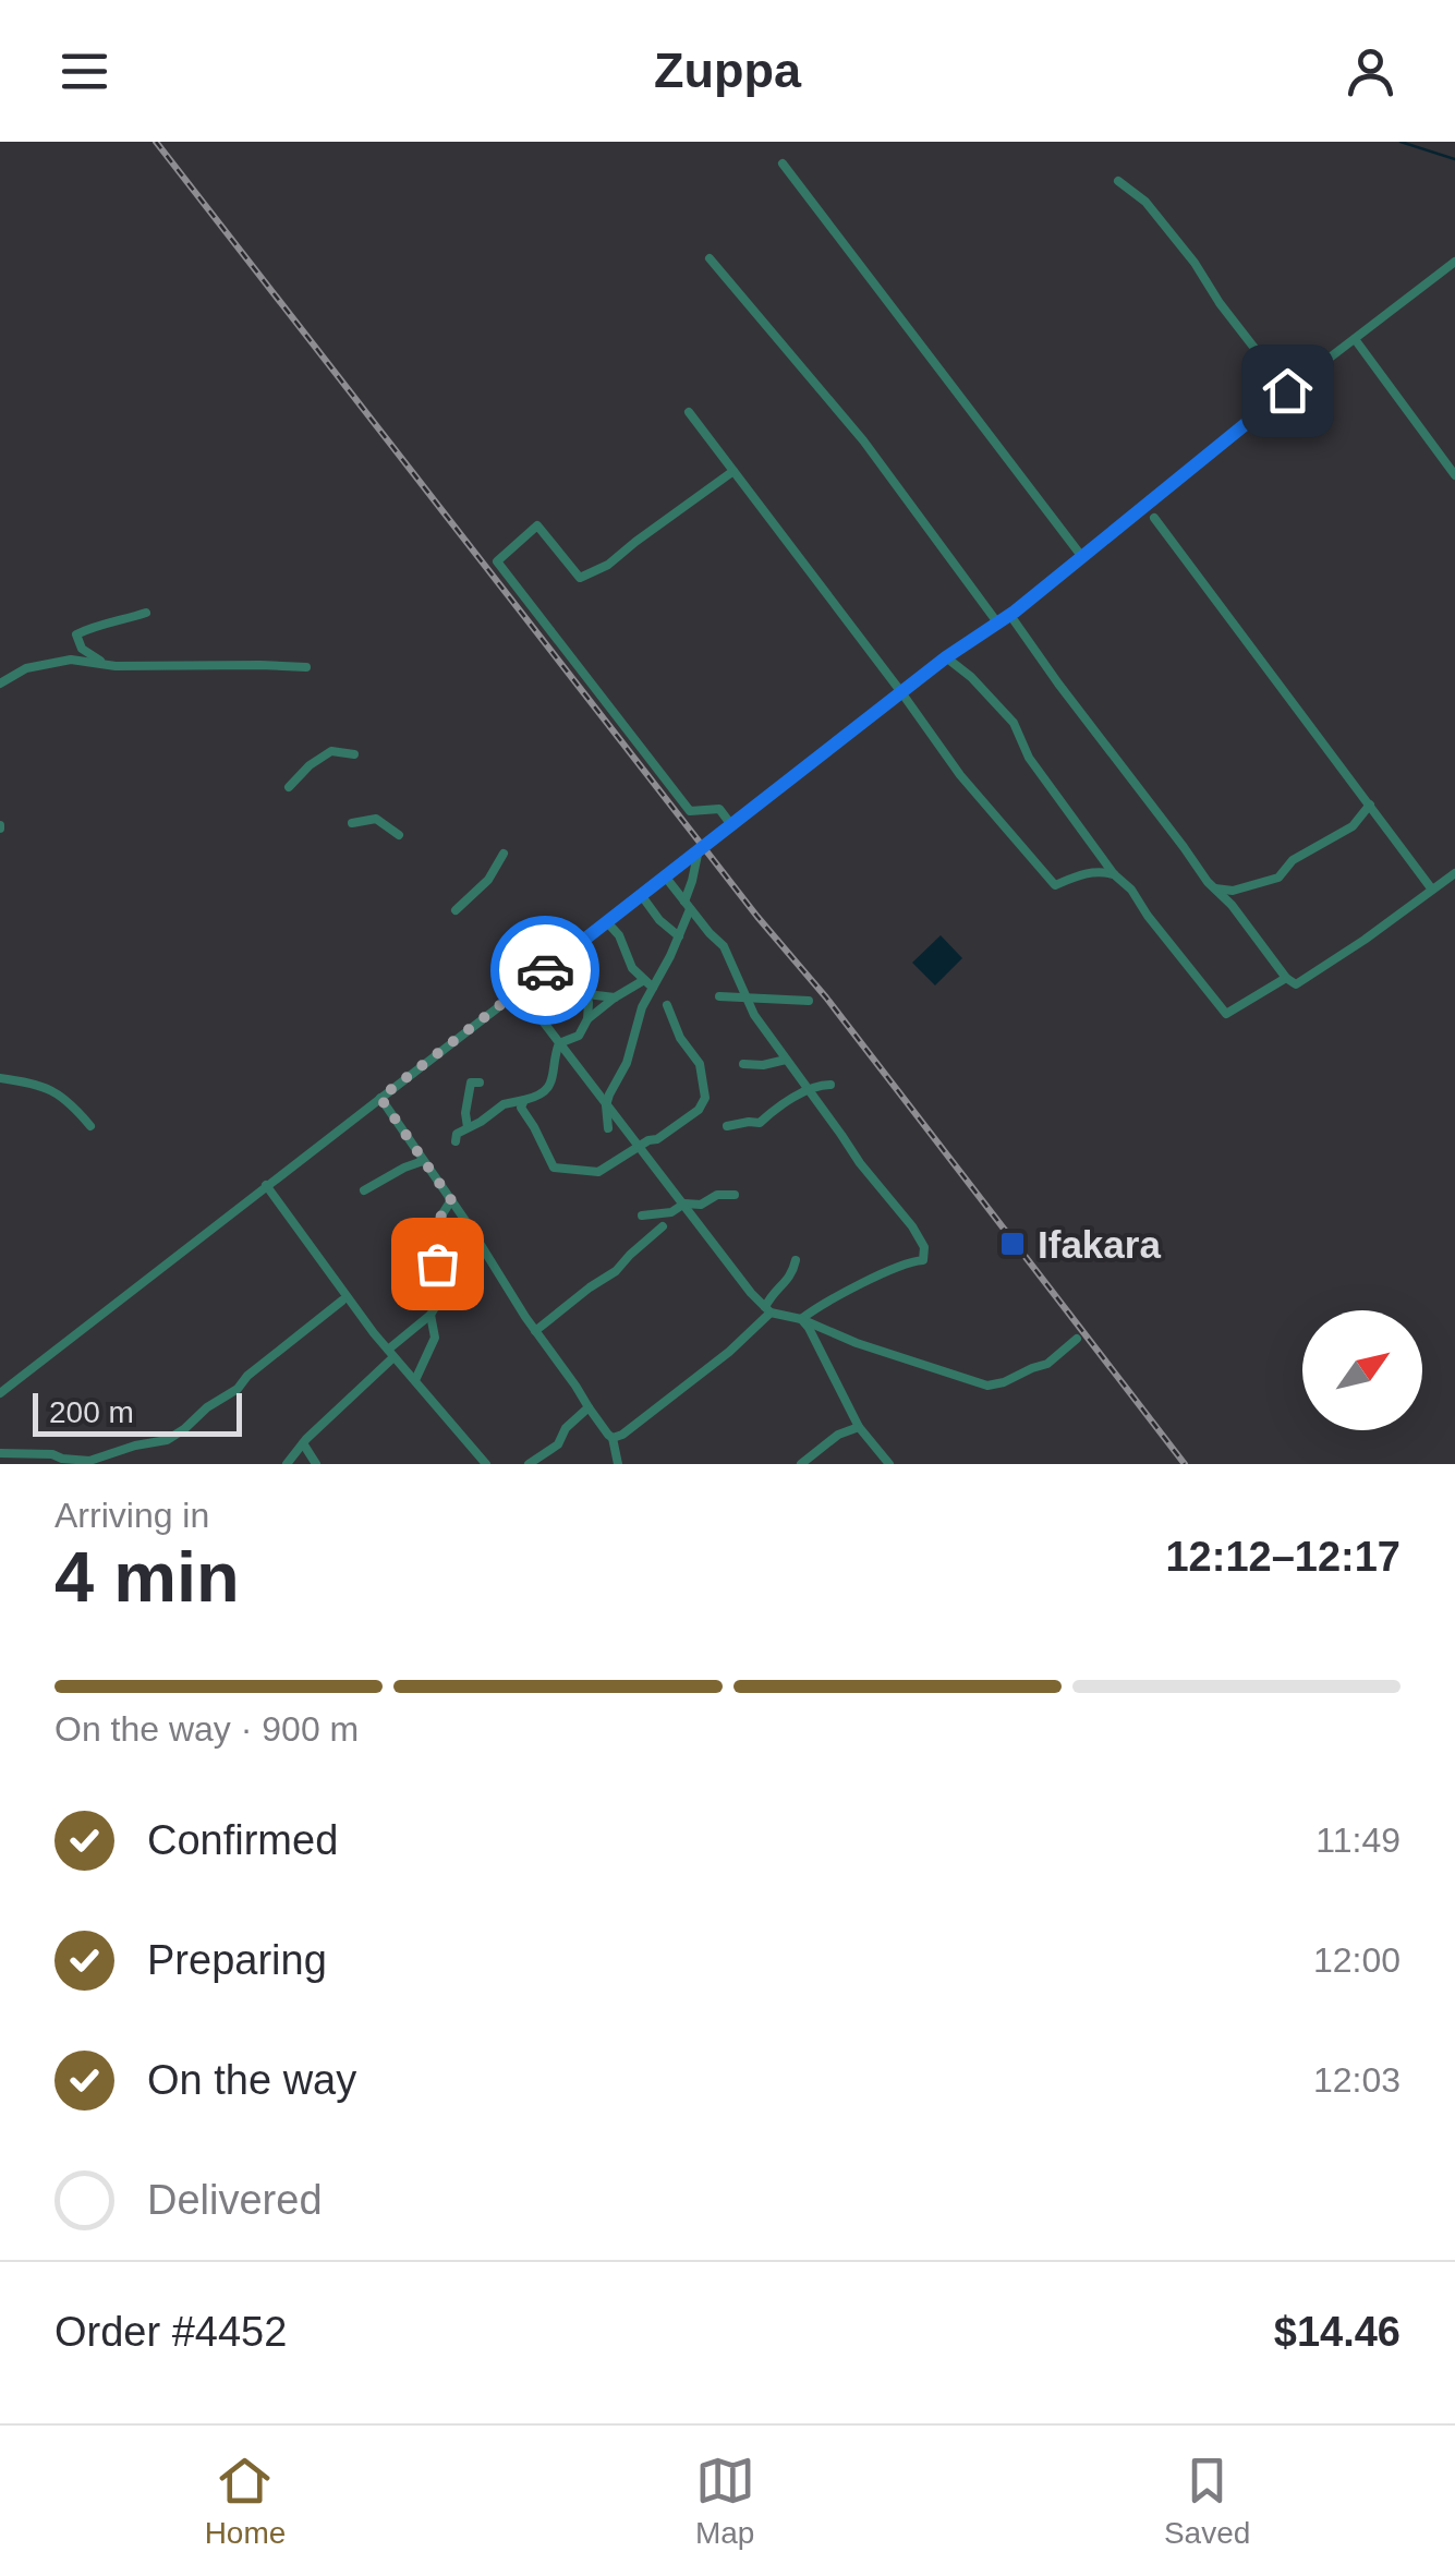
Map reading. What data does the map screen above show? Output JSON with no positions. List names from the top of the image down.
{
  "places": {
    "transit": ["Ifakara"]
  },
  "scale_bar": "200 m",
  "north": "top right",
  "page": {
    "header": "Zuppa",
    "scale": "200 m",
    "heading": ["4 min", "Arriving in", "12:12–12:17"],
    "panel": ["Order #4452", "$14.46"],
    "bar": "On the way · 900 m",
    "list": [
      ["Confirmed", "11:49"],
      ["Preparing", "12:00"],
      ["On the way", "12:03"],
      "Delivered"
    ],
    "tabs": ["Home", "Map", "Saved"]
  }
}
